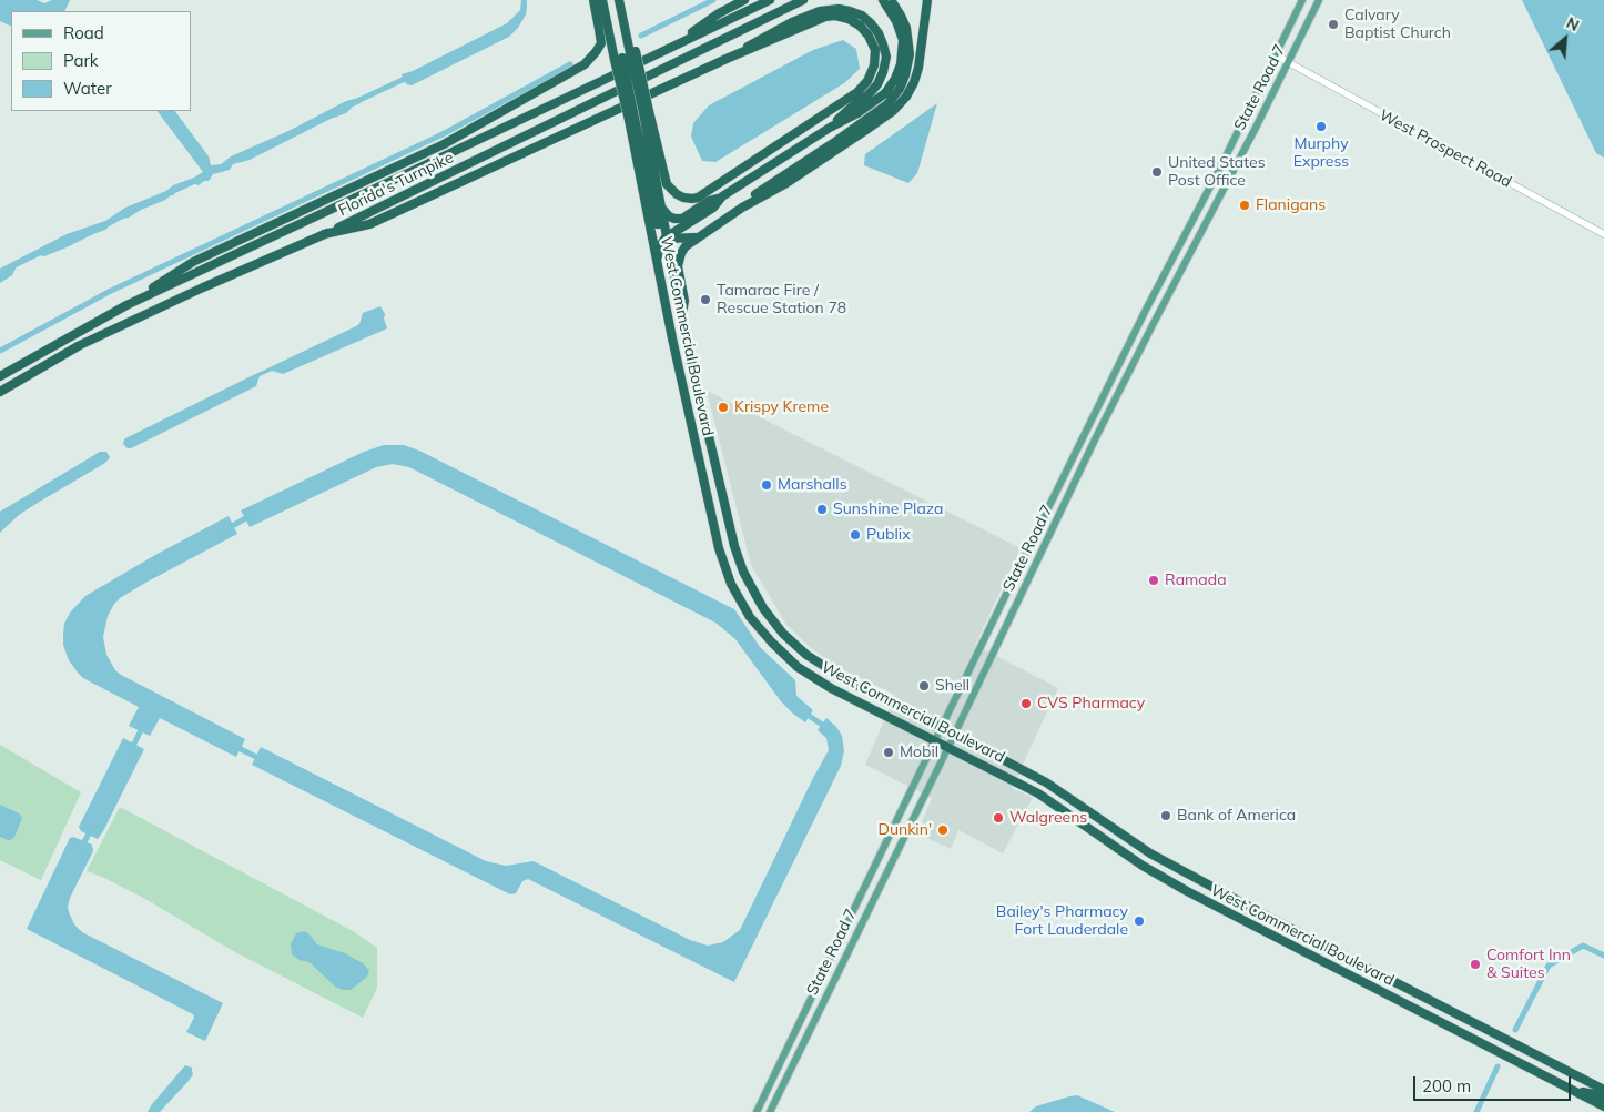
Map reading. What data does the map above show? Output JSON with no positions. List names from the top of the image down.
{
  "streets": {
    "highway": ["Florida's Turnpike", "West Commercial Boulevard"],
    "main road": ["State Road 7", "West Prospect Road"]
  },
  "crossings": [
    ["State Road 7", "West Prospect Road"],
    ["State Road 7", "West Commercial Boulevard"]
  ],
  "places": [
    "Calvary Baptist Church",
    "Murphy Express",
    "United States Post Office",
    "Flanigans",
    "Tamarac Fire / Rescue Station 78",
    "Krispy Kreme",
    "Marshalls",
    "Sunshine Plaza",
    "Publix",
    "Ramada",
    "Shell",
    "CVS Pharmacy",
    "Mobil",
    "Bank of America",
    "Walgreens",
    "Dunkin'",
    "Bailey's Pharmacy Fort Lauderdale",
    "Comfort Inn & Suites"
  ],
  "legend": ["Road", "Park", "Water"],
  "scale_bar": "200 m",
  "north": "top right"
}
